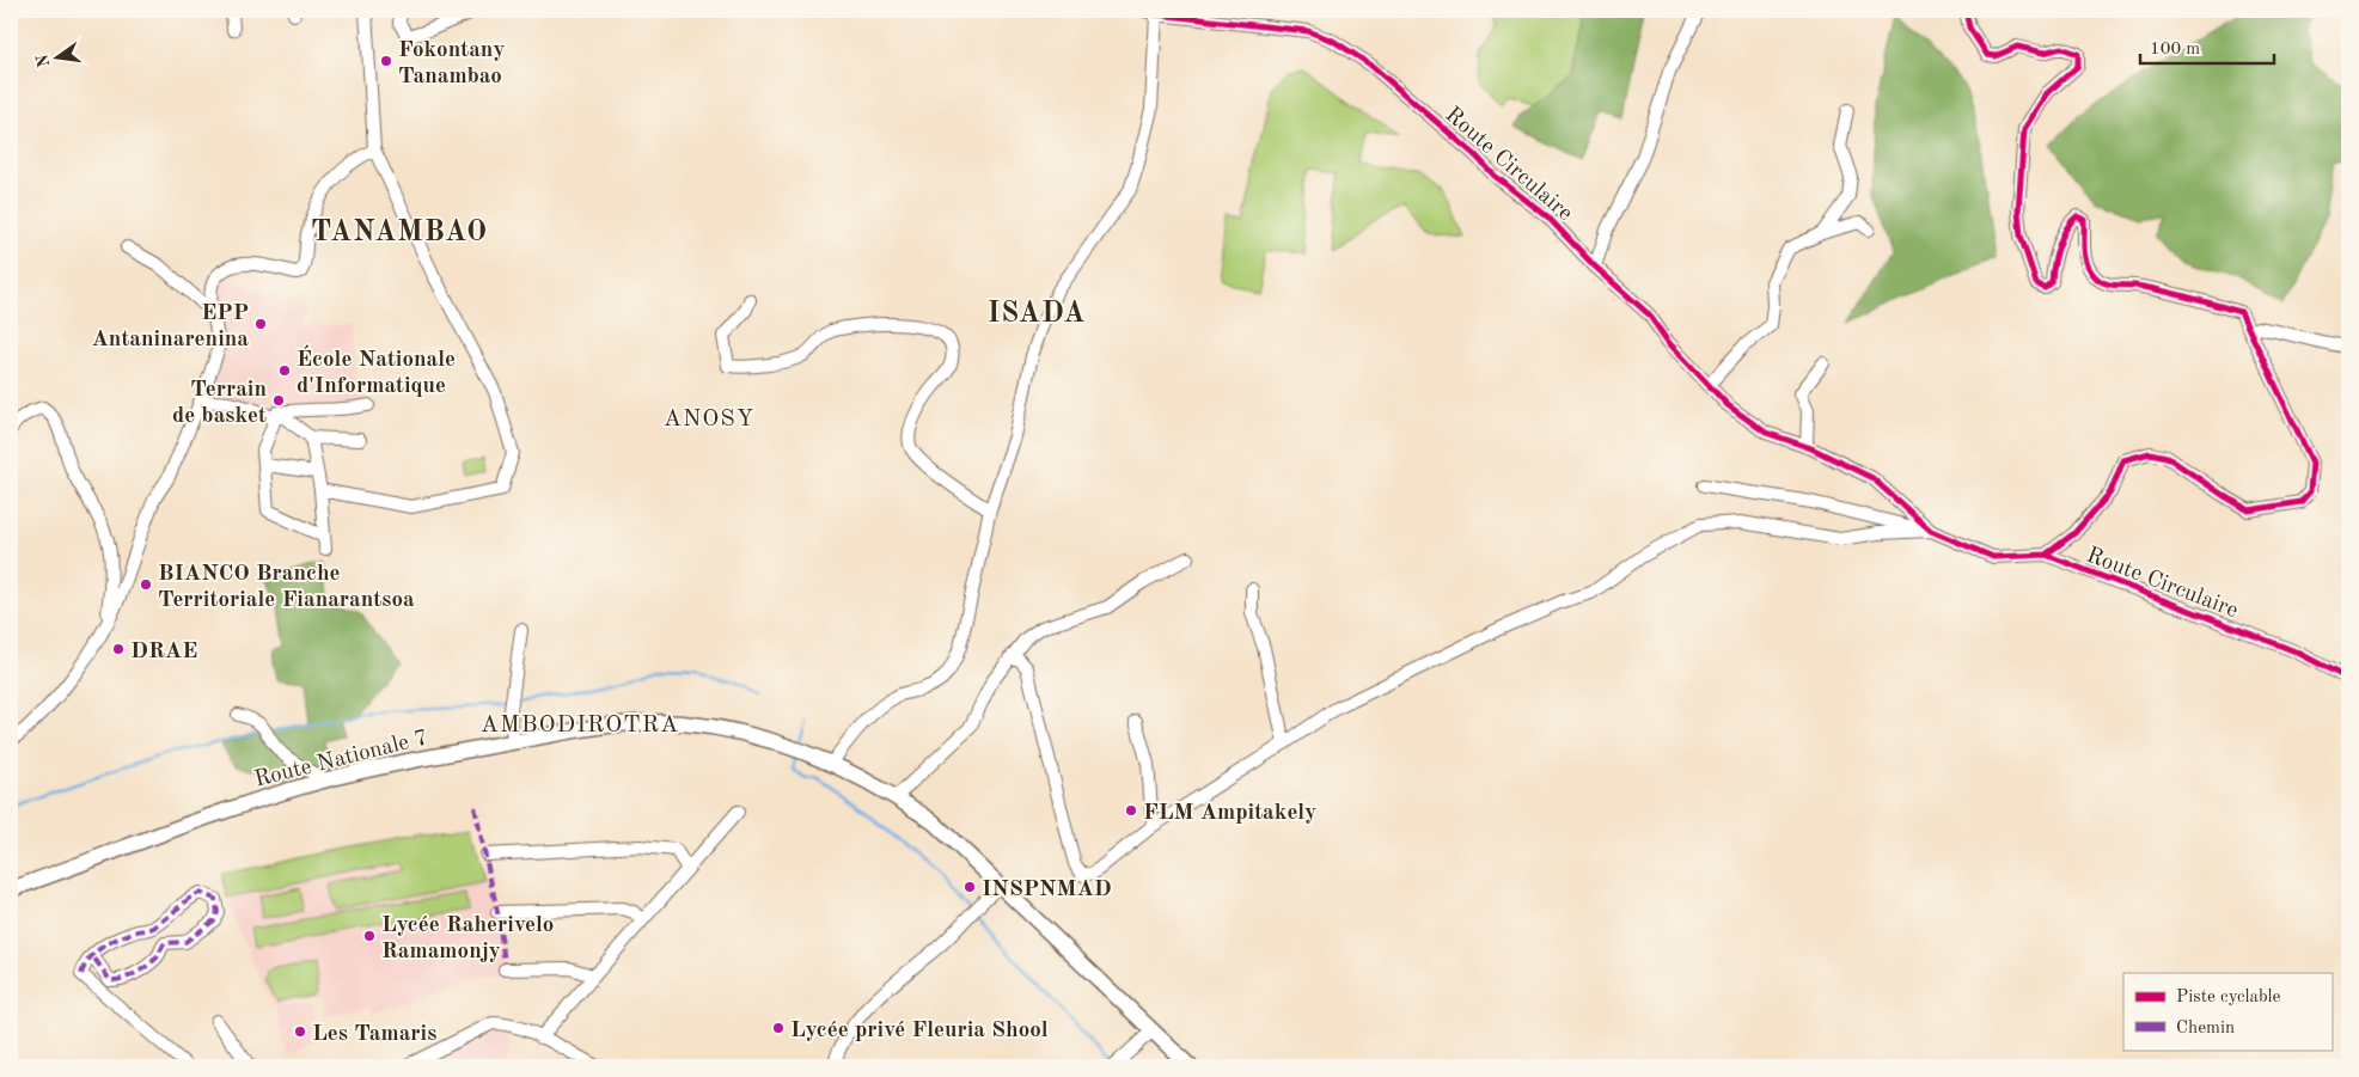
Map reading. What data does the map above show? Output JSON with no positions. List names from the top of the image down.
{
  "streets": {
    "main road": ["Route Nationale 7"],
    "street": ["Route Circulaire"]
  },
  "districts": [
    "TANAMBAO",
    "ISADA",
    "ANOSY",
    "AMBODIROTRA"
  ],
  "places": [
    "Fokontany Tanambao",
    "EPP Antaninarenina",
    "École Nationale d'Informatique",
    "Terrain de basket",
    "BIANCO Branche Territoriale Fianarantsoa",
    "DRAE",
    "FLM Ampitakely",
    "INSPNMAD",
    "Lycée Raherivelo Ramamonjy",
    "Lycée privé Fleuria Shool",
    "Les Tamaris"
  ],
  "legend": ["Piste cyclable", "Chemin"],
  "scale_bar": "100 m",
  "north": "left"
}
